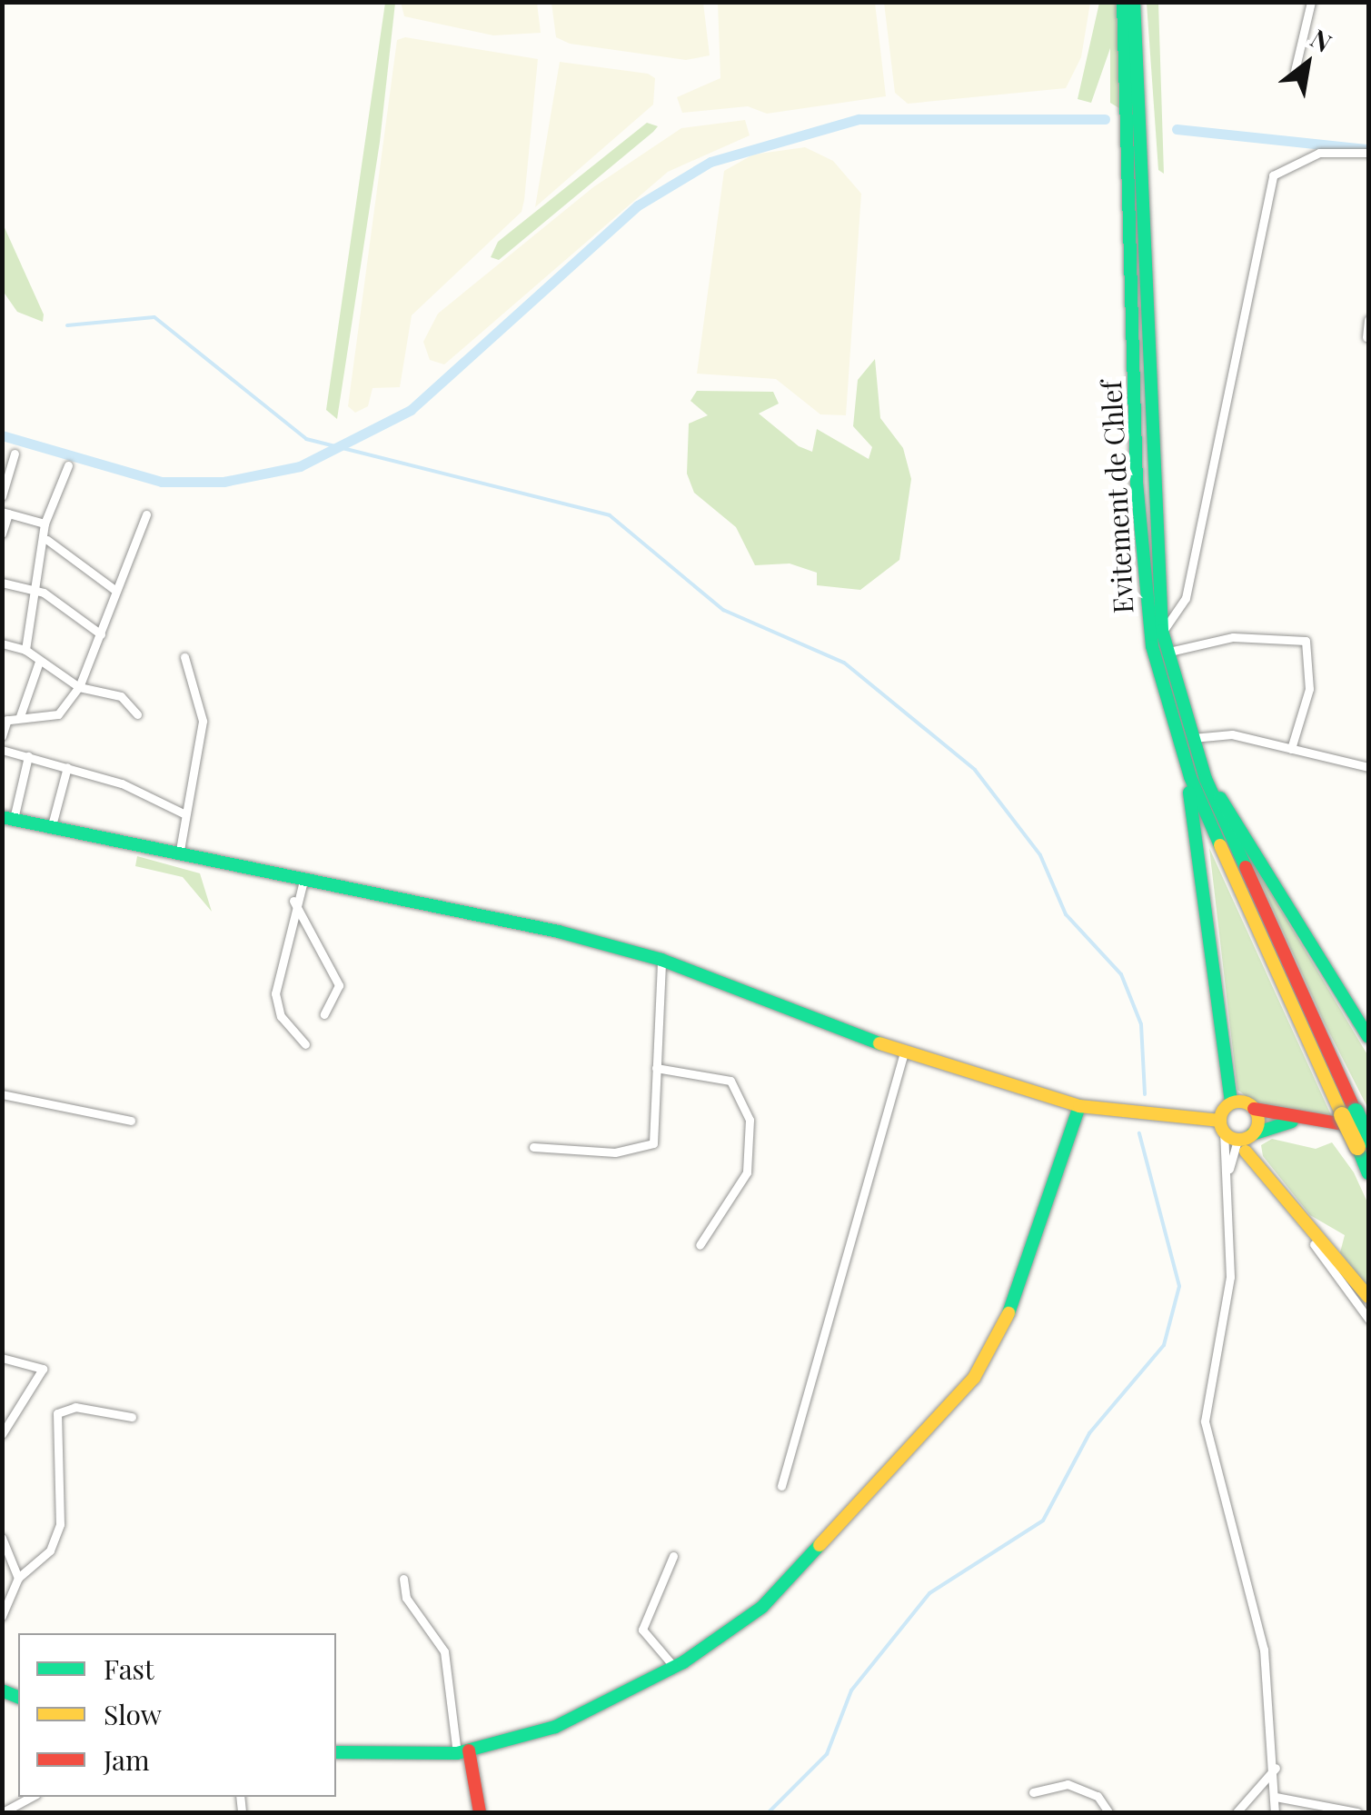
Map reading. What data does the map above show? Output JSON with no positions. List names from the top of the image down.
{
  "streets": {
    "main road": ["Evitement de Chlef"]
  },
  "legend": ["Fast", "Slow", "Jam"],
  "north": "top right"
}
